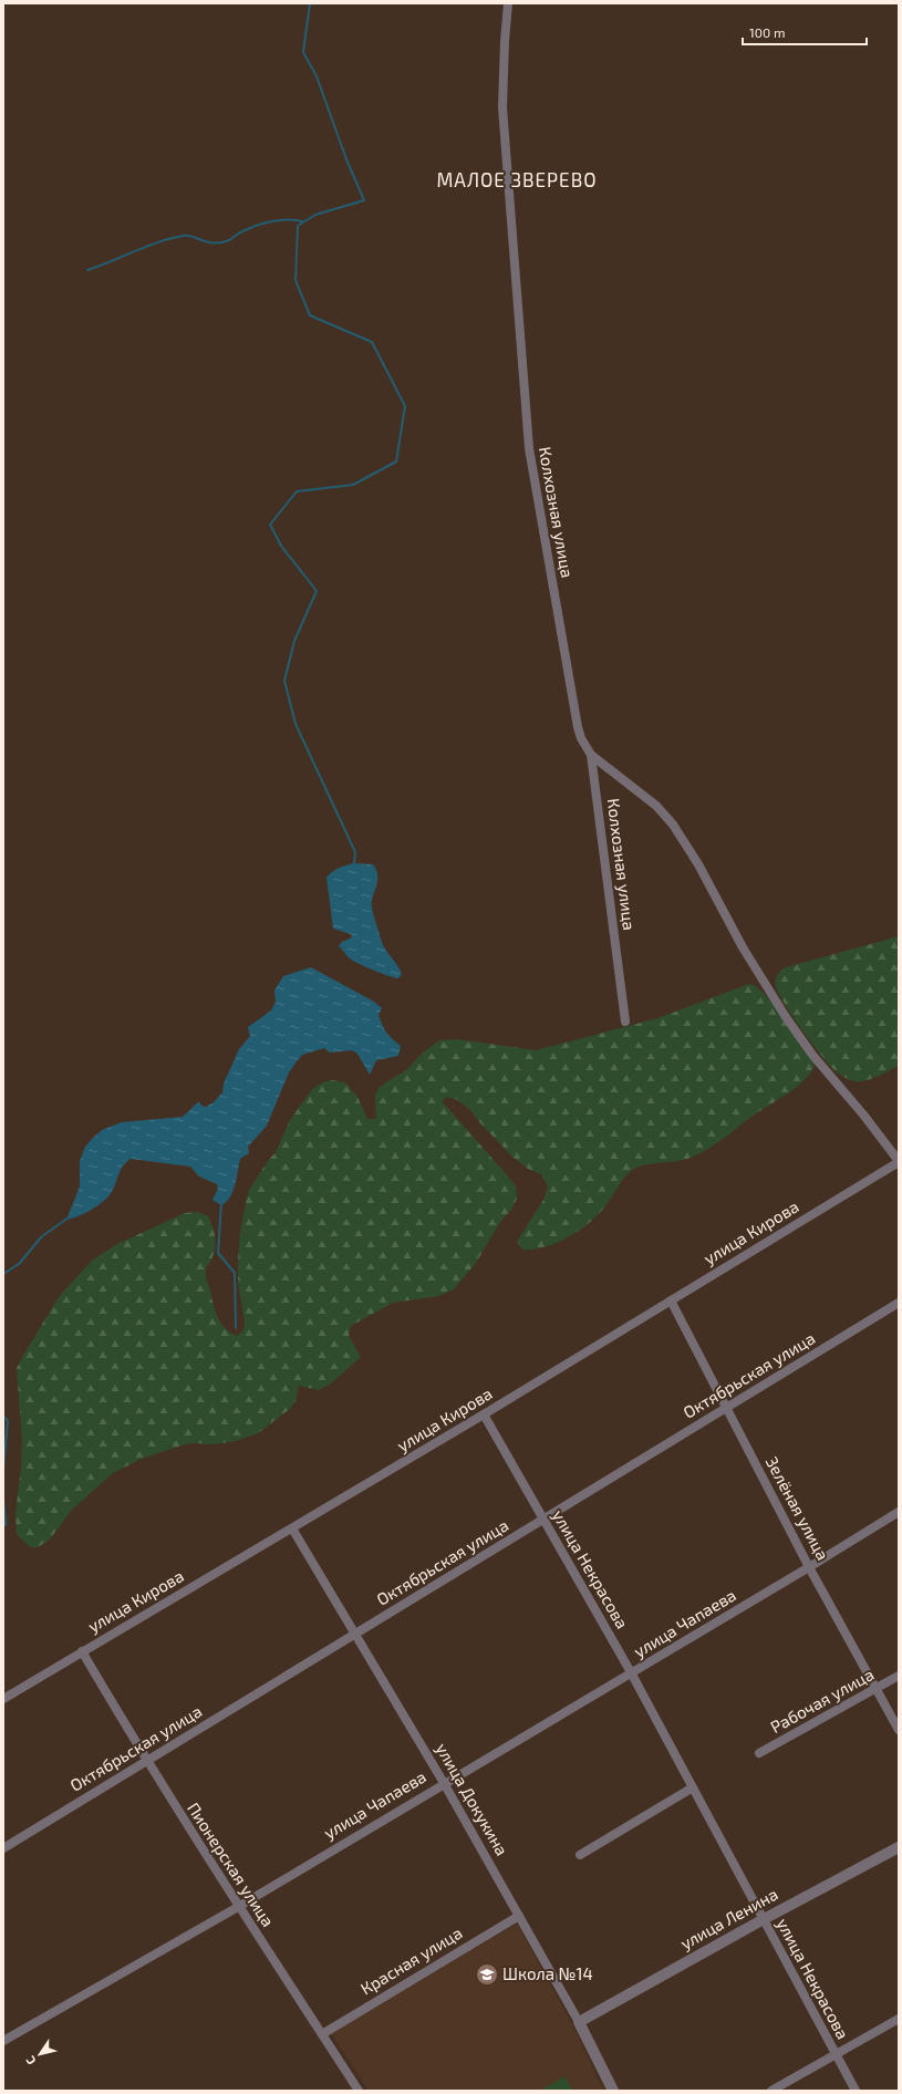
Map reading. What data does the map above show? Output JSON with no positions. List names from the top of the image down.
{
  "streets": {
    "street": [
      "Колхозная улица",
      "улица Кирова",
      "Октябрьская улица",
      "Зелёная улица",
      "улица Некрасова",
      "улица Чапаева",
      "Рабочая улица",
      "улица Докукина",
      "Пионерская улица",
      "улица Ленина",
      "Красная улица"
    ]
  },
  "crossings": [
    ["улица Кирова", "Зелёная улица"],
    ["улица Кирова", "улица Некрасова"],
    ["улица Кирова", "улица Докукина"],
    ["улица Кирова", "Пионерская улица"],
    ["Октябрьская улица", "Зелёная улица"],
    ["Октябрьская улица", "улица Некрасова"],
    ["Октябрьская улица", "улица Докукина"],
    ["Октябрьская улица", "Пионерская улица"],
    ["Зелёная улица", "улица Чапаева"],
    ["Зелёная улица", "Рабочая улица"],
    ["улица Некрасова", "улица Чапаева"],
    ["улица Некрасова", "улица Ленина"],
    ["улица Чапаева", "улица Докукина"],
    ["улица Чапаева", "Пионерская улица"],
    ["улица Докукина", "улица Ленина"],
    ["улица Докукина", "Красная улица"],
    ["Пионерская улица", "Красная улица"]
  ],
  "districts": ["МАЛОЕ ЗВЕРЕВО"],
  "places": {
    "school or university": ["Школа №14"]
  },
  "scale_bar": "100 m",
  "north": "bottom left"
}
